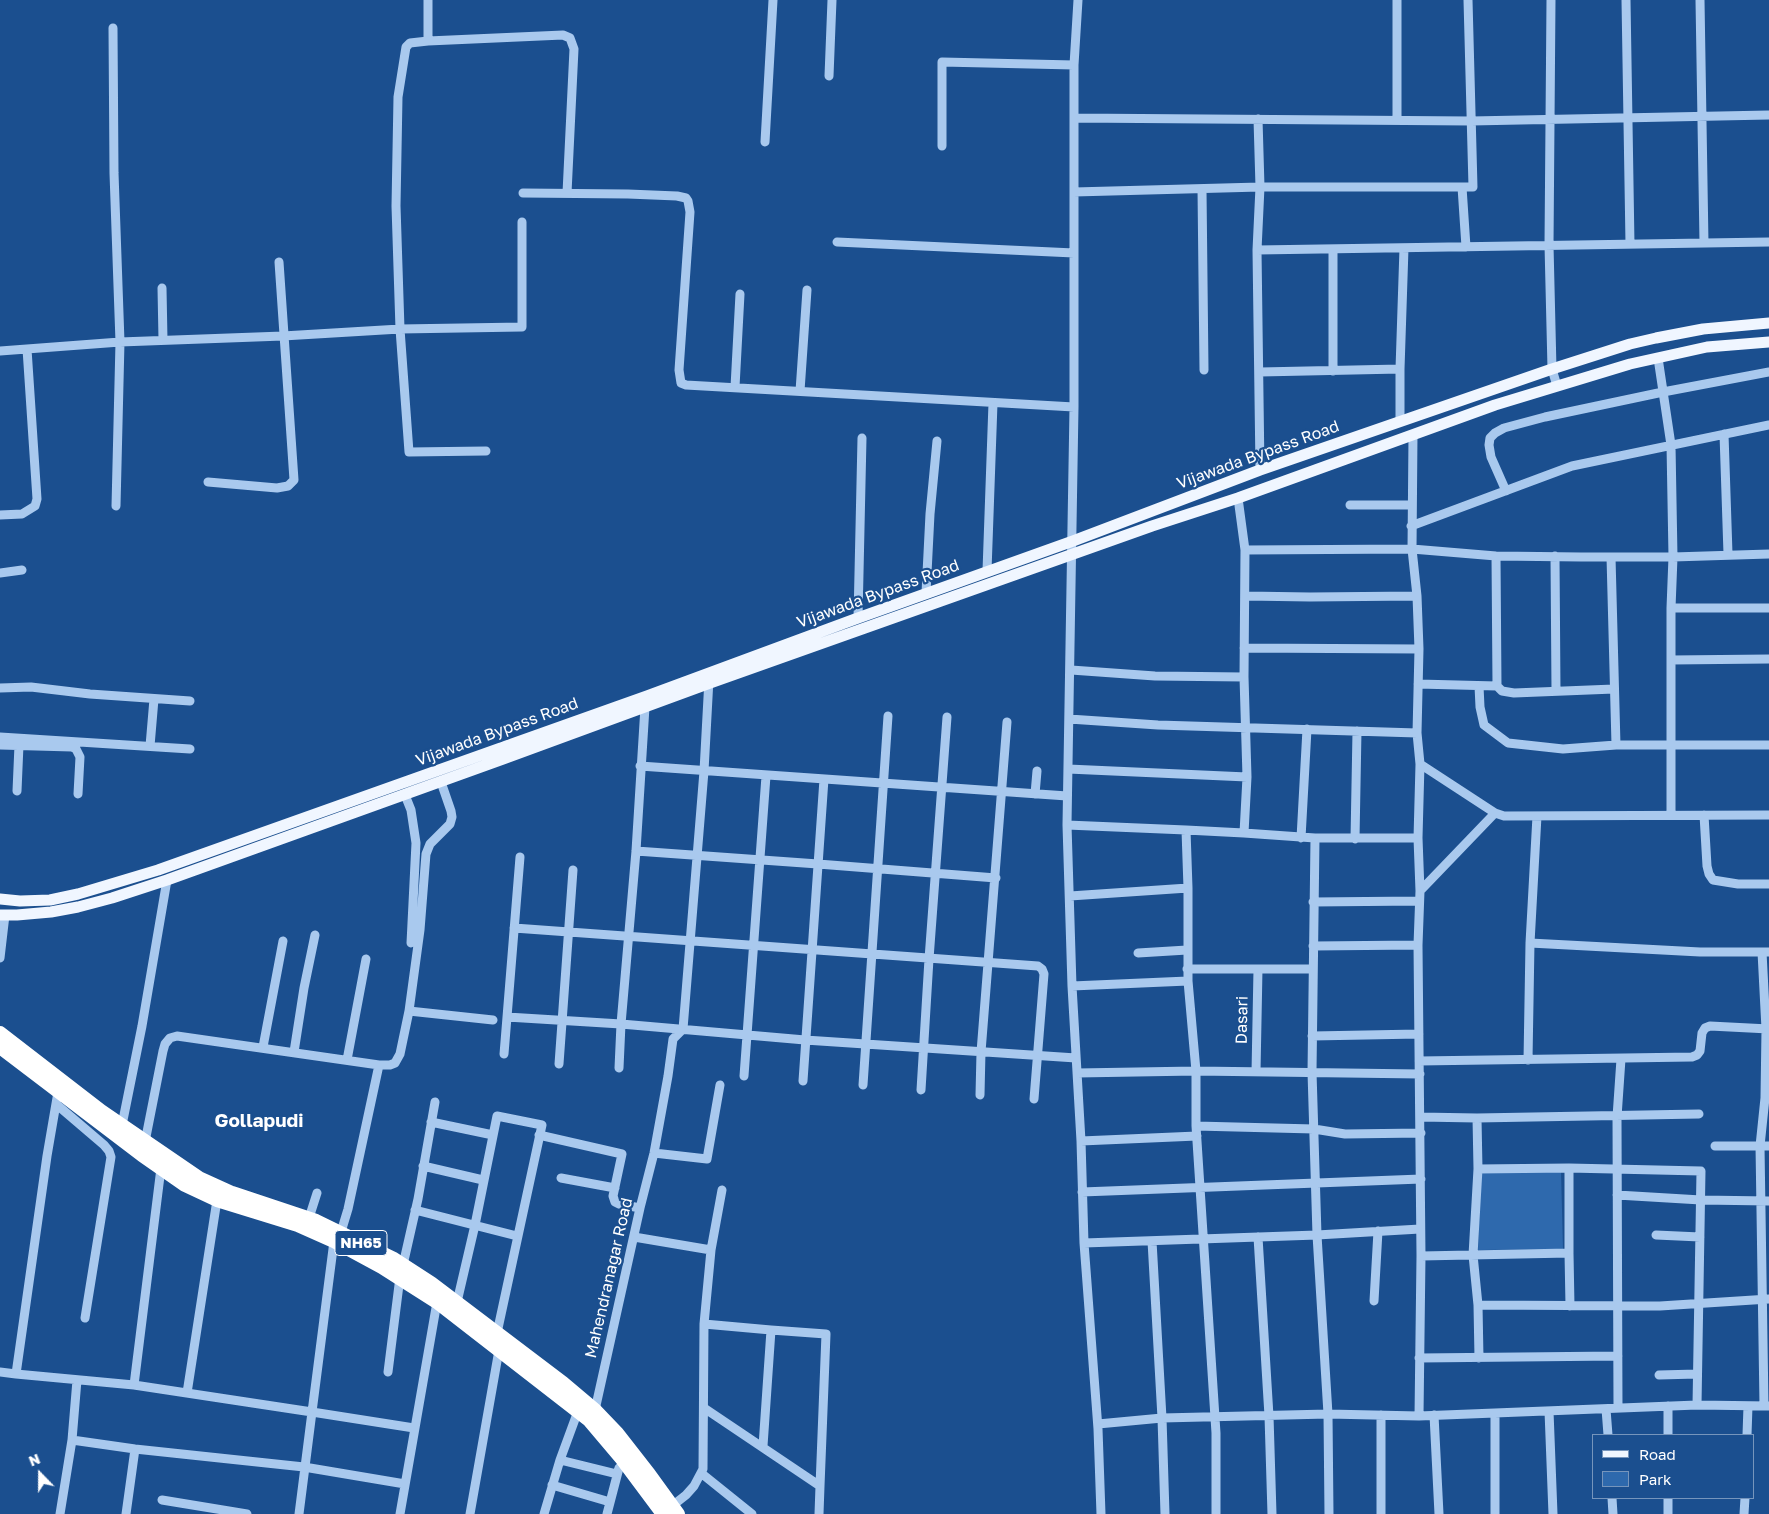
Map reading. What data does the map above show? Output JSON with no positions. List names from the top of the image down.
{
  "streets": {
    "highway": ["NH65"],
    "main road": ["Vijawada Bypass Road"],
    "street": ["Dasari", "Mahendranagar Road"]
  },
  "crossings": [
    ["NH65", "Mahendranagar Road"]
  ],
  "districts": ["Gollapudi"],
  "legend": ["Road", "Park"],
  "north": "top"
}
